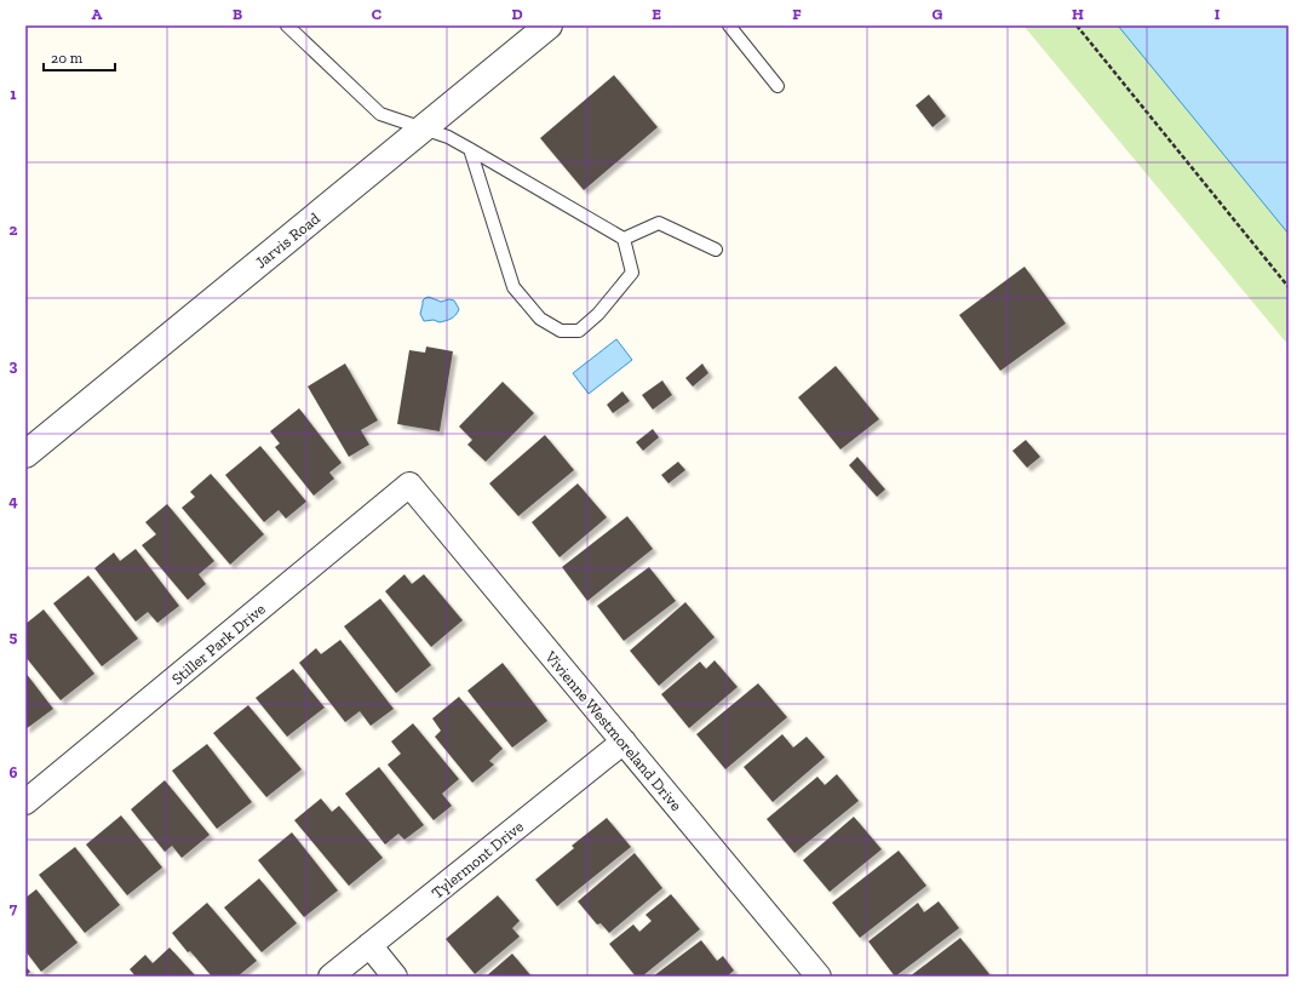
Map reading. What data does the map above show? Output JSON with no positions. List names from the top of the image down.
{
  "streets": {
    "street": [
      "Jarvis Road",
      "Stiller Park Drive",
      "Vivienne Westmoreland Drive",
      "Tylermont Drive"
    ]
  },
  "crossings": [
    ["Stiller Park Drive", "Vivienne Westmoreland Drive"],
    ["Vivienne Westmoreland Drive", "Tylermont Drive"]
  ],
  "scale_bar": "20 m",
  "grid": {
    "columns": [
      "A",
      "B",
      "C",
      "D",
      "E",
      "F",
      "G",
      "H",
      "I"
    ],
    "rows": [
      "1",
      "2",
      "3",
      "4",
      "5",
      "6",
      "7"
    ]
  }
}
